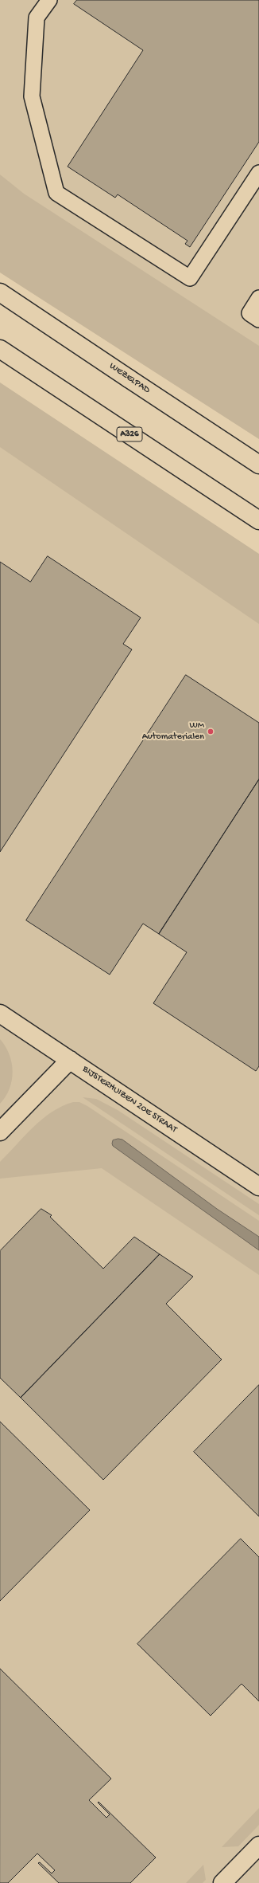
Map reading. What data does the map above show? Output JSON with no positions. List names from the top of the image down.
{
  "streets": {
    "main road": ["WEZELPAD", "A326", "BIJSTERHUIZEN 20E STRAAT"]
  },
  "places": ["WM Automaterialen"]
}
